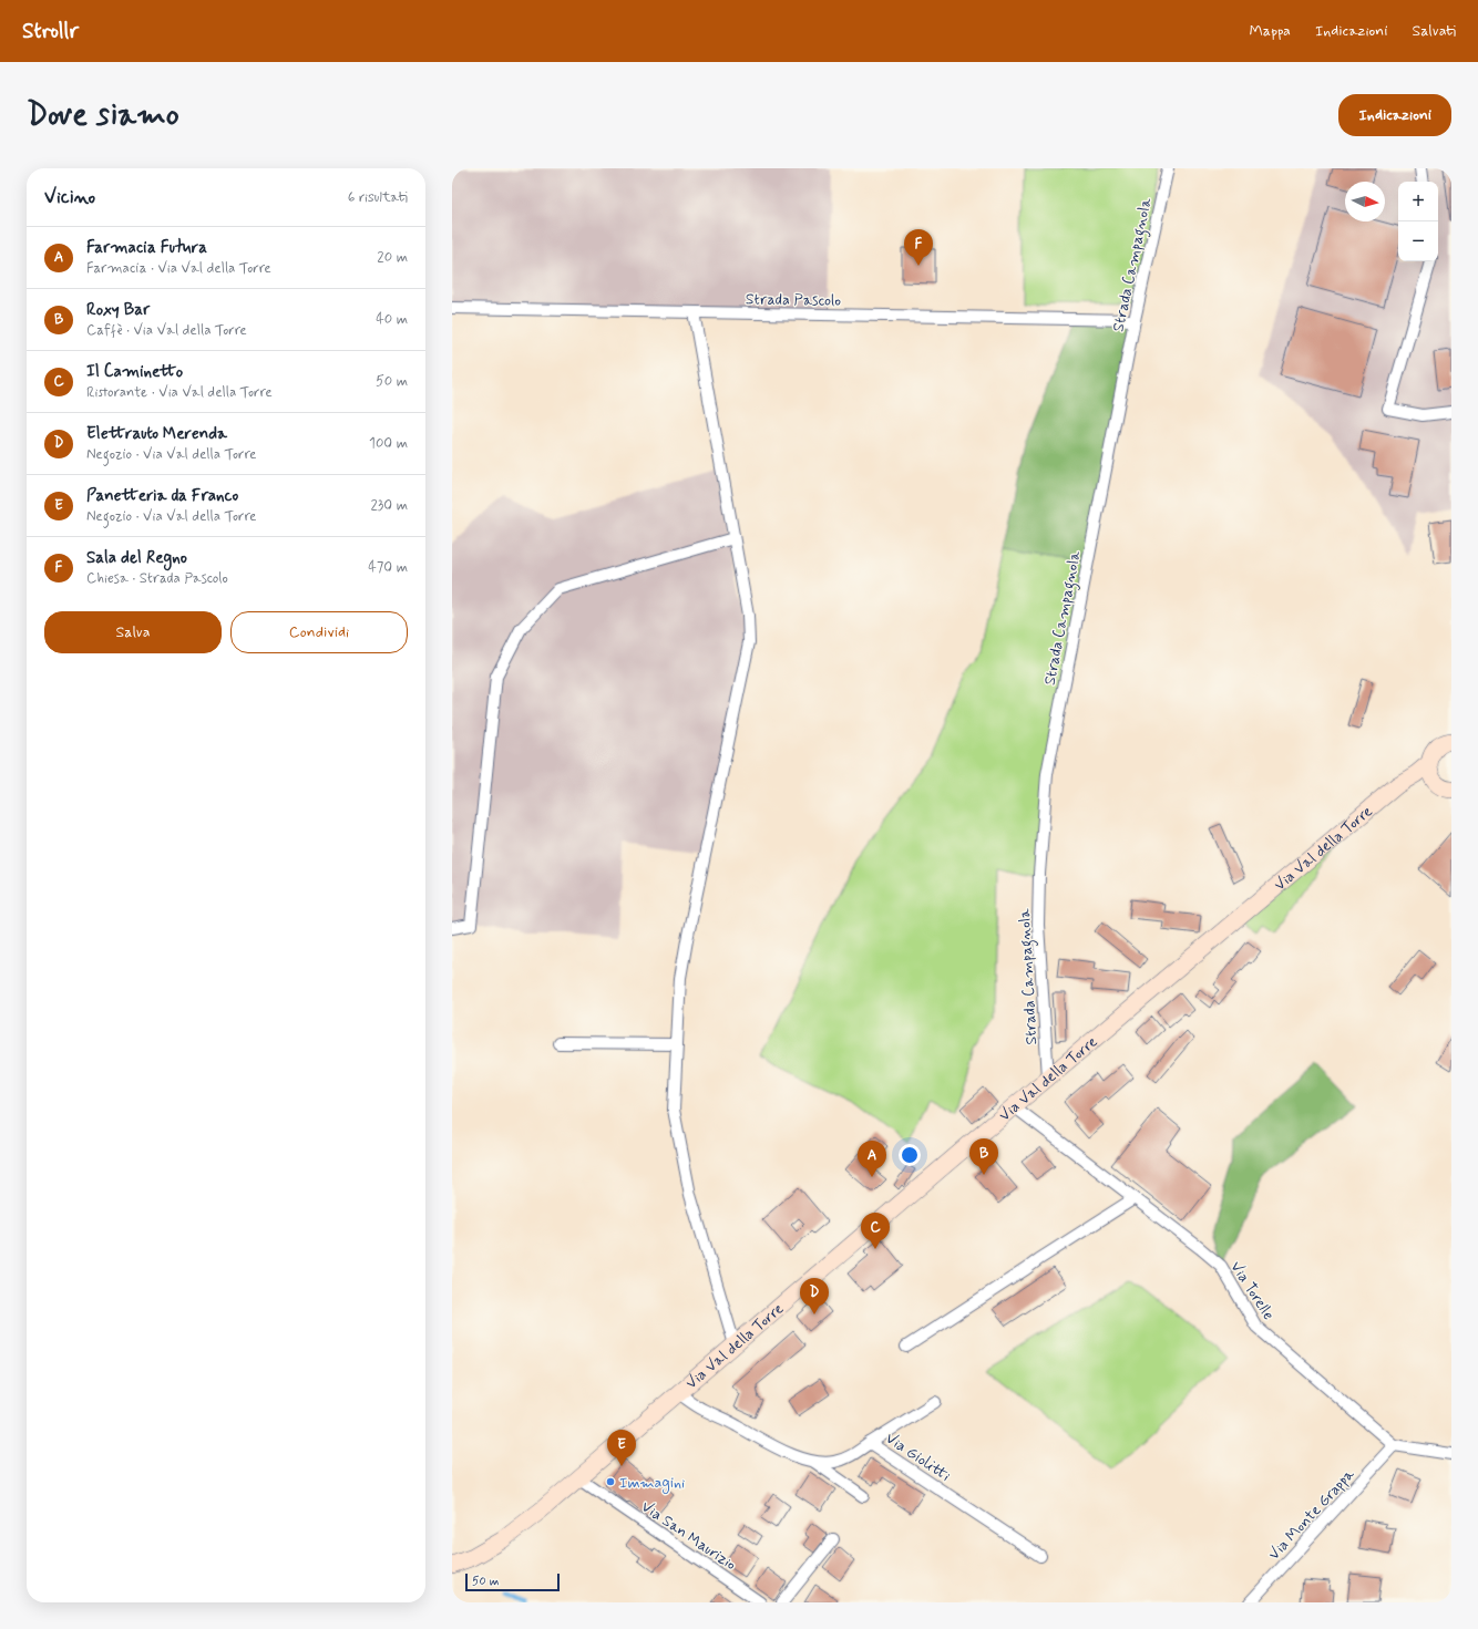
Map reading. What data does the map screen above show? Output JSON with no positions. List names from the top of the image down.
{
  "streets": {
    "street": [
      "Strada Campagnola",
      "Strada Pascolo",
      "Via Val della Torre",
      "Via Torelle",
      "Via Giolitti",
      "Via Monte Grappa",
      "Via San Maurizio"
    ]
  },
  "crossings": [
    ["Strada Campagnola", "Strada Pascolo"],
    ["Strada Campagnola", "Via Val della Torre"],
    ["Via Val della Torre", "Via Torelle"],
    ["Via Val della Torre", "Via Giolitti"],
    ["Via Val della Torre", "Via San Maurizio"],
    ["Via Torelle", "Via Monte Grappa"]
  ],
  "places": ["Immagini"],
  "scale_bar": "50 m",
  "north": "right",
  "page": {
    "header": "Strollr",
    "nav": ["Mappa", "Indicazioni", "Salvati"],
    "buttons": [
      "Indicazioni",
      ["Salva", "Condividi"]
    ],
    "title": "Dove siamo",
    "heading": ["Vicino", "6 risultati"],
    "map_buttons": ["+", "−"],
    "list": [
      {
        "mark": "A",
        "name": "Farmacia Futura",
        "note": "Farmacia · Via Val della Torre",
        "value": "20 m"
      },
      {
        "mark": "B",
        "name": "Roxy Bar",
        "note": "Caffè · Via Val della Torre",
        "value": "40 m"
      },
      {
        "mark": "C",
        "name": "Il Caminetto",
        "note": "Ristorante · Via Val della Torre",
        "value": "50 m"
      },
      {
        "mark": "D",
        "name": "Elettrauto Merenda",
        "note": "Negozio · Via Val della Torre",
        "value": "100 m"
      },
      {
        "mark": "E",
        "name": "Panetteria da Franco",
        "note": "Negozio · Via Val della Torre",
        "value": "230 m"
      },
      {
        "mark": "F",
        "name": "Sala del Regno",
        "note": "Chiesa · Strada Pascolo",
        "value": "470 m"
      }
    ],
    "pins": [
      "F",
      "B",
      "A",
      "C",
      "D",
      "E"
    ],
    "scale": "50 m"
  }
}
